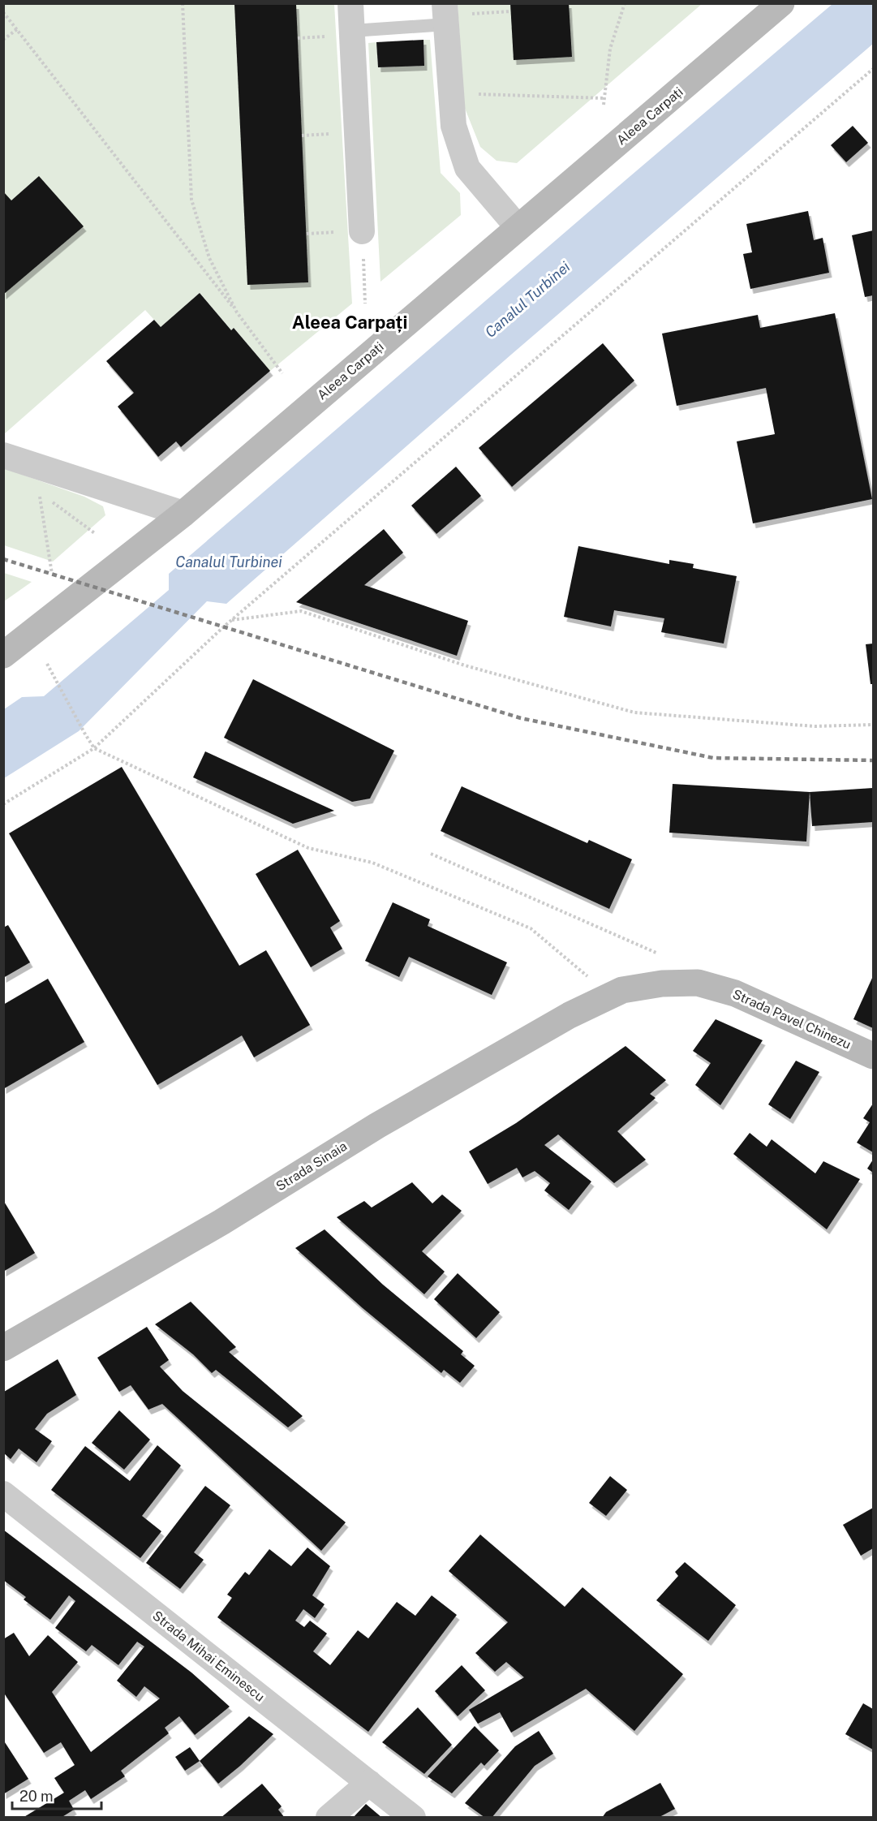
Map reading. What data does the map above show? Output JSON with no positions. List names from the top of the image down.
{
  "streets": {
    "street": [
      "Aleea Carpați",
      "Strada Pavel Chinezu",
      "Strada Sinaia",
      "Strada Mihai Eminescu"
    ]
  },
  "crossings": [
    ["Strada Pavel Chinezu", "Strada Sinaia"]
  ],
  "districts": ["Aleea Carpați"],
  "water": ["Canalul Turbinei"],
  "scale_bar": "20 m"
}
